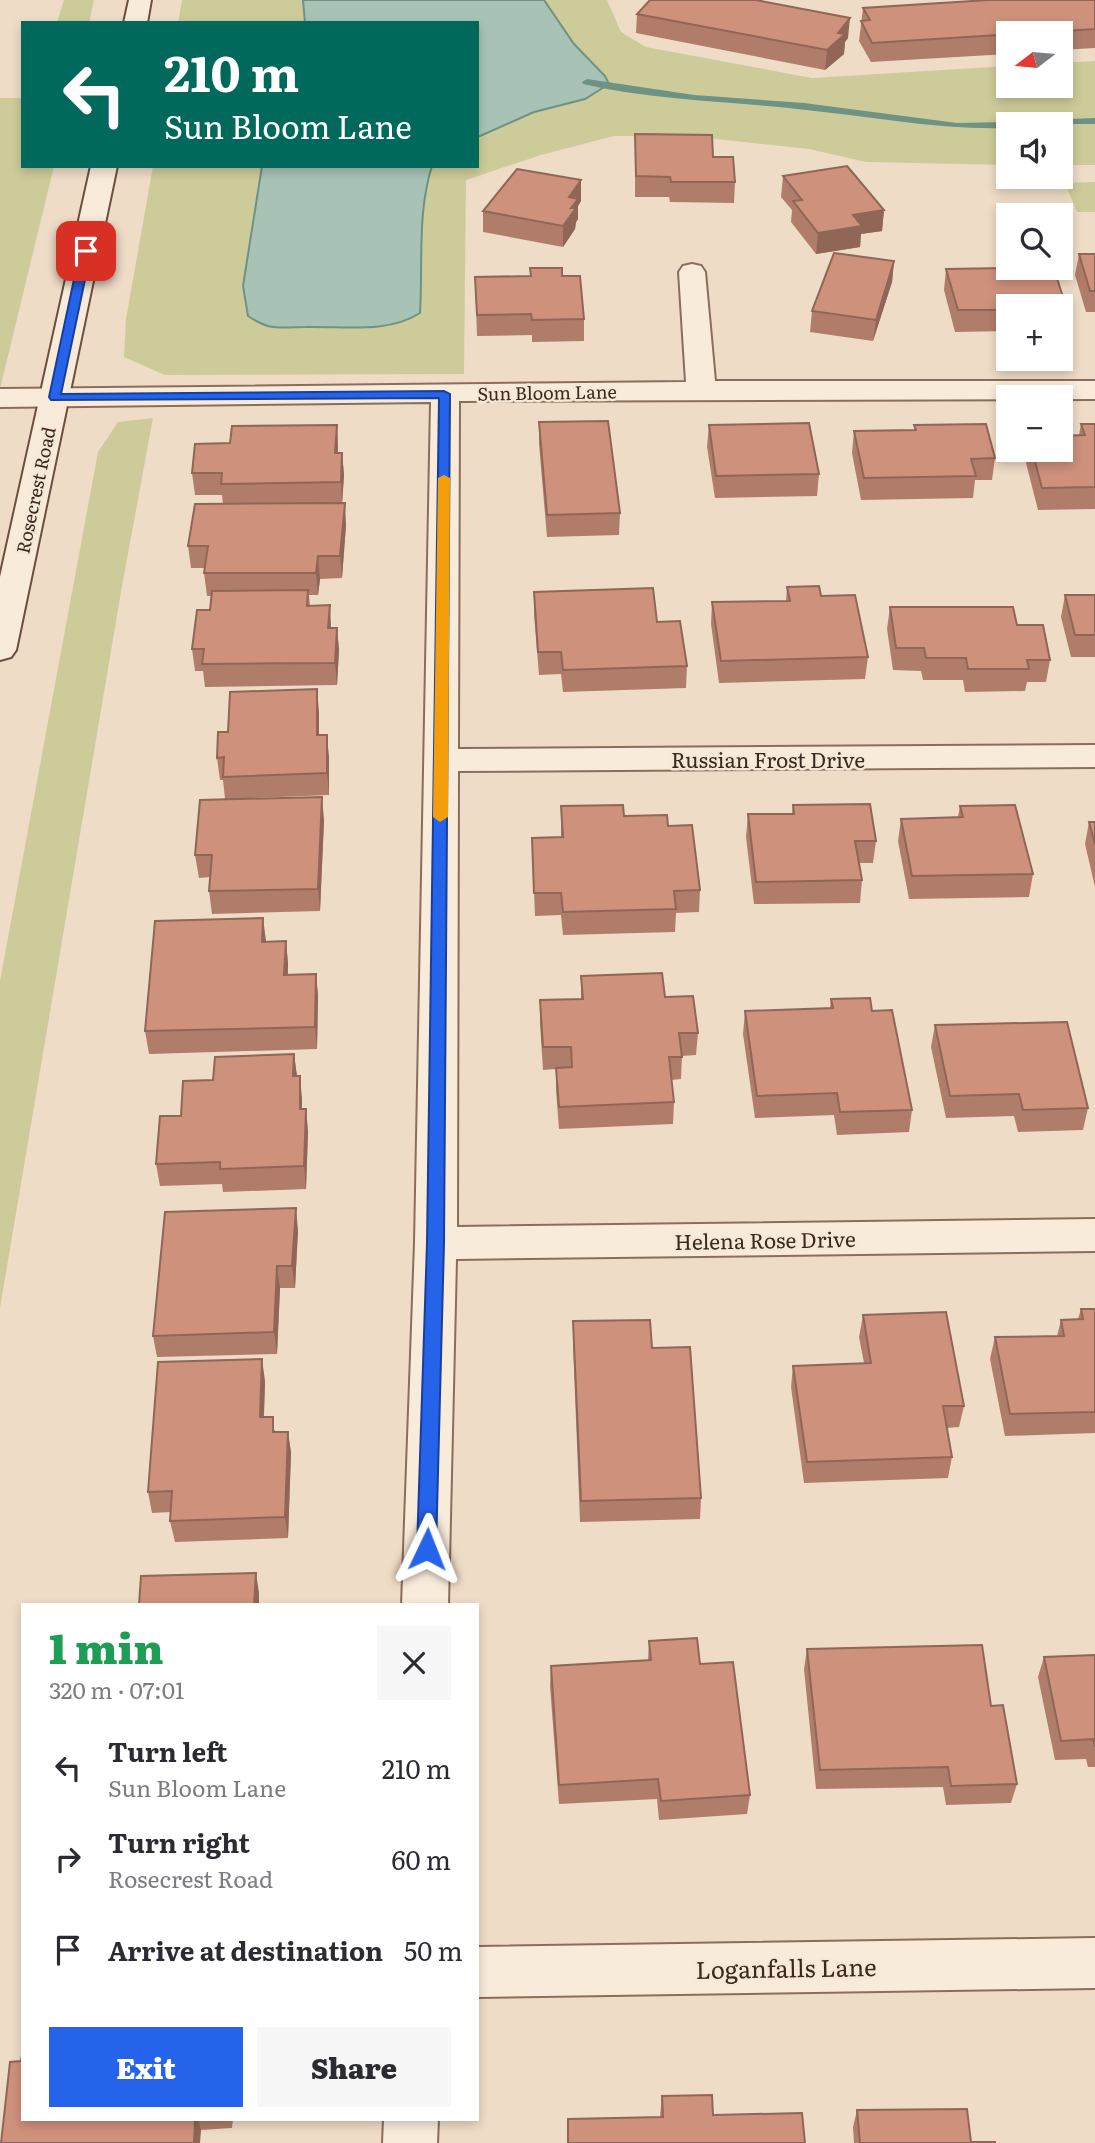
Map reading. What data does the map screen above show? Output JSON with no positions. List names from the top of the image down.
{
  "streets": {
    "street": [
      "Sun Bloom Lane",
      "Rosecrest Road",
      "Russian Frost Drive",
      "Helena Rose Drive",
      "Loganfalls Lane"
    ]
  },
  "crossings": [
    ["Sun Bloom Lane", "Rosecrest Road"]
  ],
  "north": "left",
  "page": {
    "map_buttons": ["+", "−"],
    "turn": ["210 m", "Sun Bloom Lane"],
    "heading": ["1 min", "320 m · 07:01"],
    "list": [
      {
        "name": "Turn left",
        "note": "Sun Bloom Lane",
        "value": "210 m"
      },
      {
        "name": "Turn right",
        "note": "Rosecrest Road",
        "value": "60 m"
      },
      {
        "name": "Arrive at destination",
        "value": "50 m"
      }
    ],
    "buttons": ["Exit", "Share"]
  }
}
